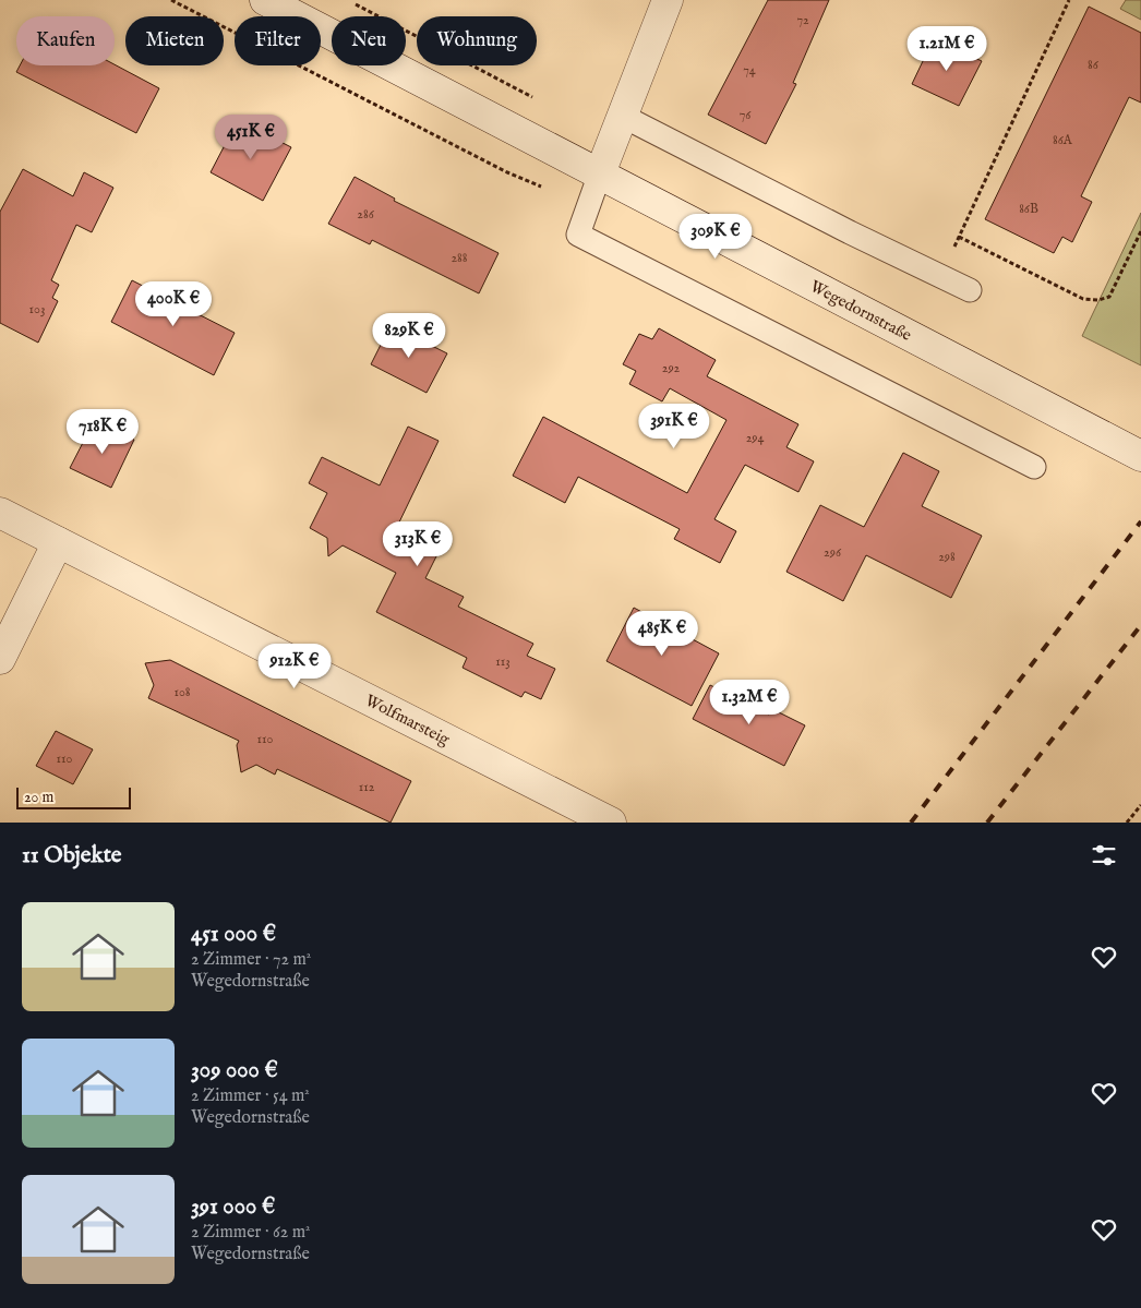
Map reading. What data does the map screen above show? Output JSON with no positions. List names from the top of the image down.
{
  "streets": {
    "street": ["Wegedornstraße", "Wolfmarsteig"]
  },
  "house_numbers": [
    "72",
    "86",
    "74",
    "76",
    "86A",
    "86B",
    "286",
    "288",
    "103",
    "292",
    "294",
    "296",
    "298",
    "113",
    "108",
    "110",
    "110",
    "112"
  ],
  "scale_bar": "20 m",
  "page": {
    "chip": [
      "Kaufen",
      "Mieten",
      "Filter",
      "Neu",
      "Wohnung"
    ],
    "price": [
      "1.21M €",
      "451K €",
      "309K €",
      "400K €",
      "829K €",
      "391K €",
      "718K €",
      "313K €",
      "485K €",
      "912K €",
      "1.32M €"
    ],
    "scale": "20 m",
    "heading": "11 Objekte",
    "list": [
      {
        "name": "451 000 €",
        "note": "2 Zimmer · 72 m² · Wegedornstraße"
      },
      {
        "name": "309 000 €",
        "note": "2 Zimmer · 54 m² · Wegedornstraße"
      },
      {
        "name": "391 000 €",
        "note": "2 Zimmer · 62 m² · Wegedornstraße"
      }
    ]
  }
}
